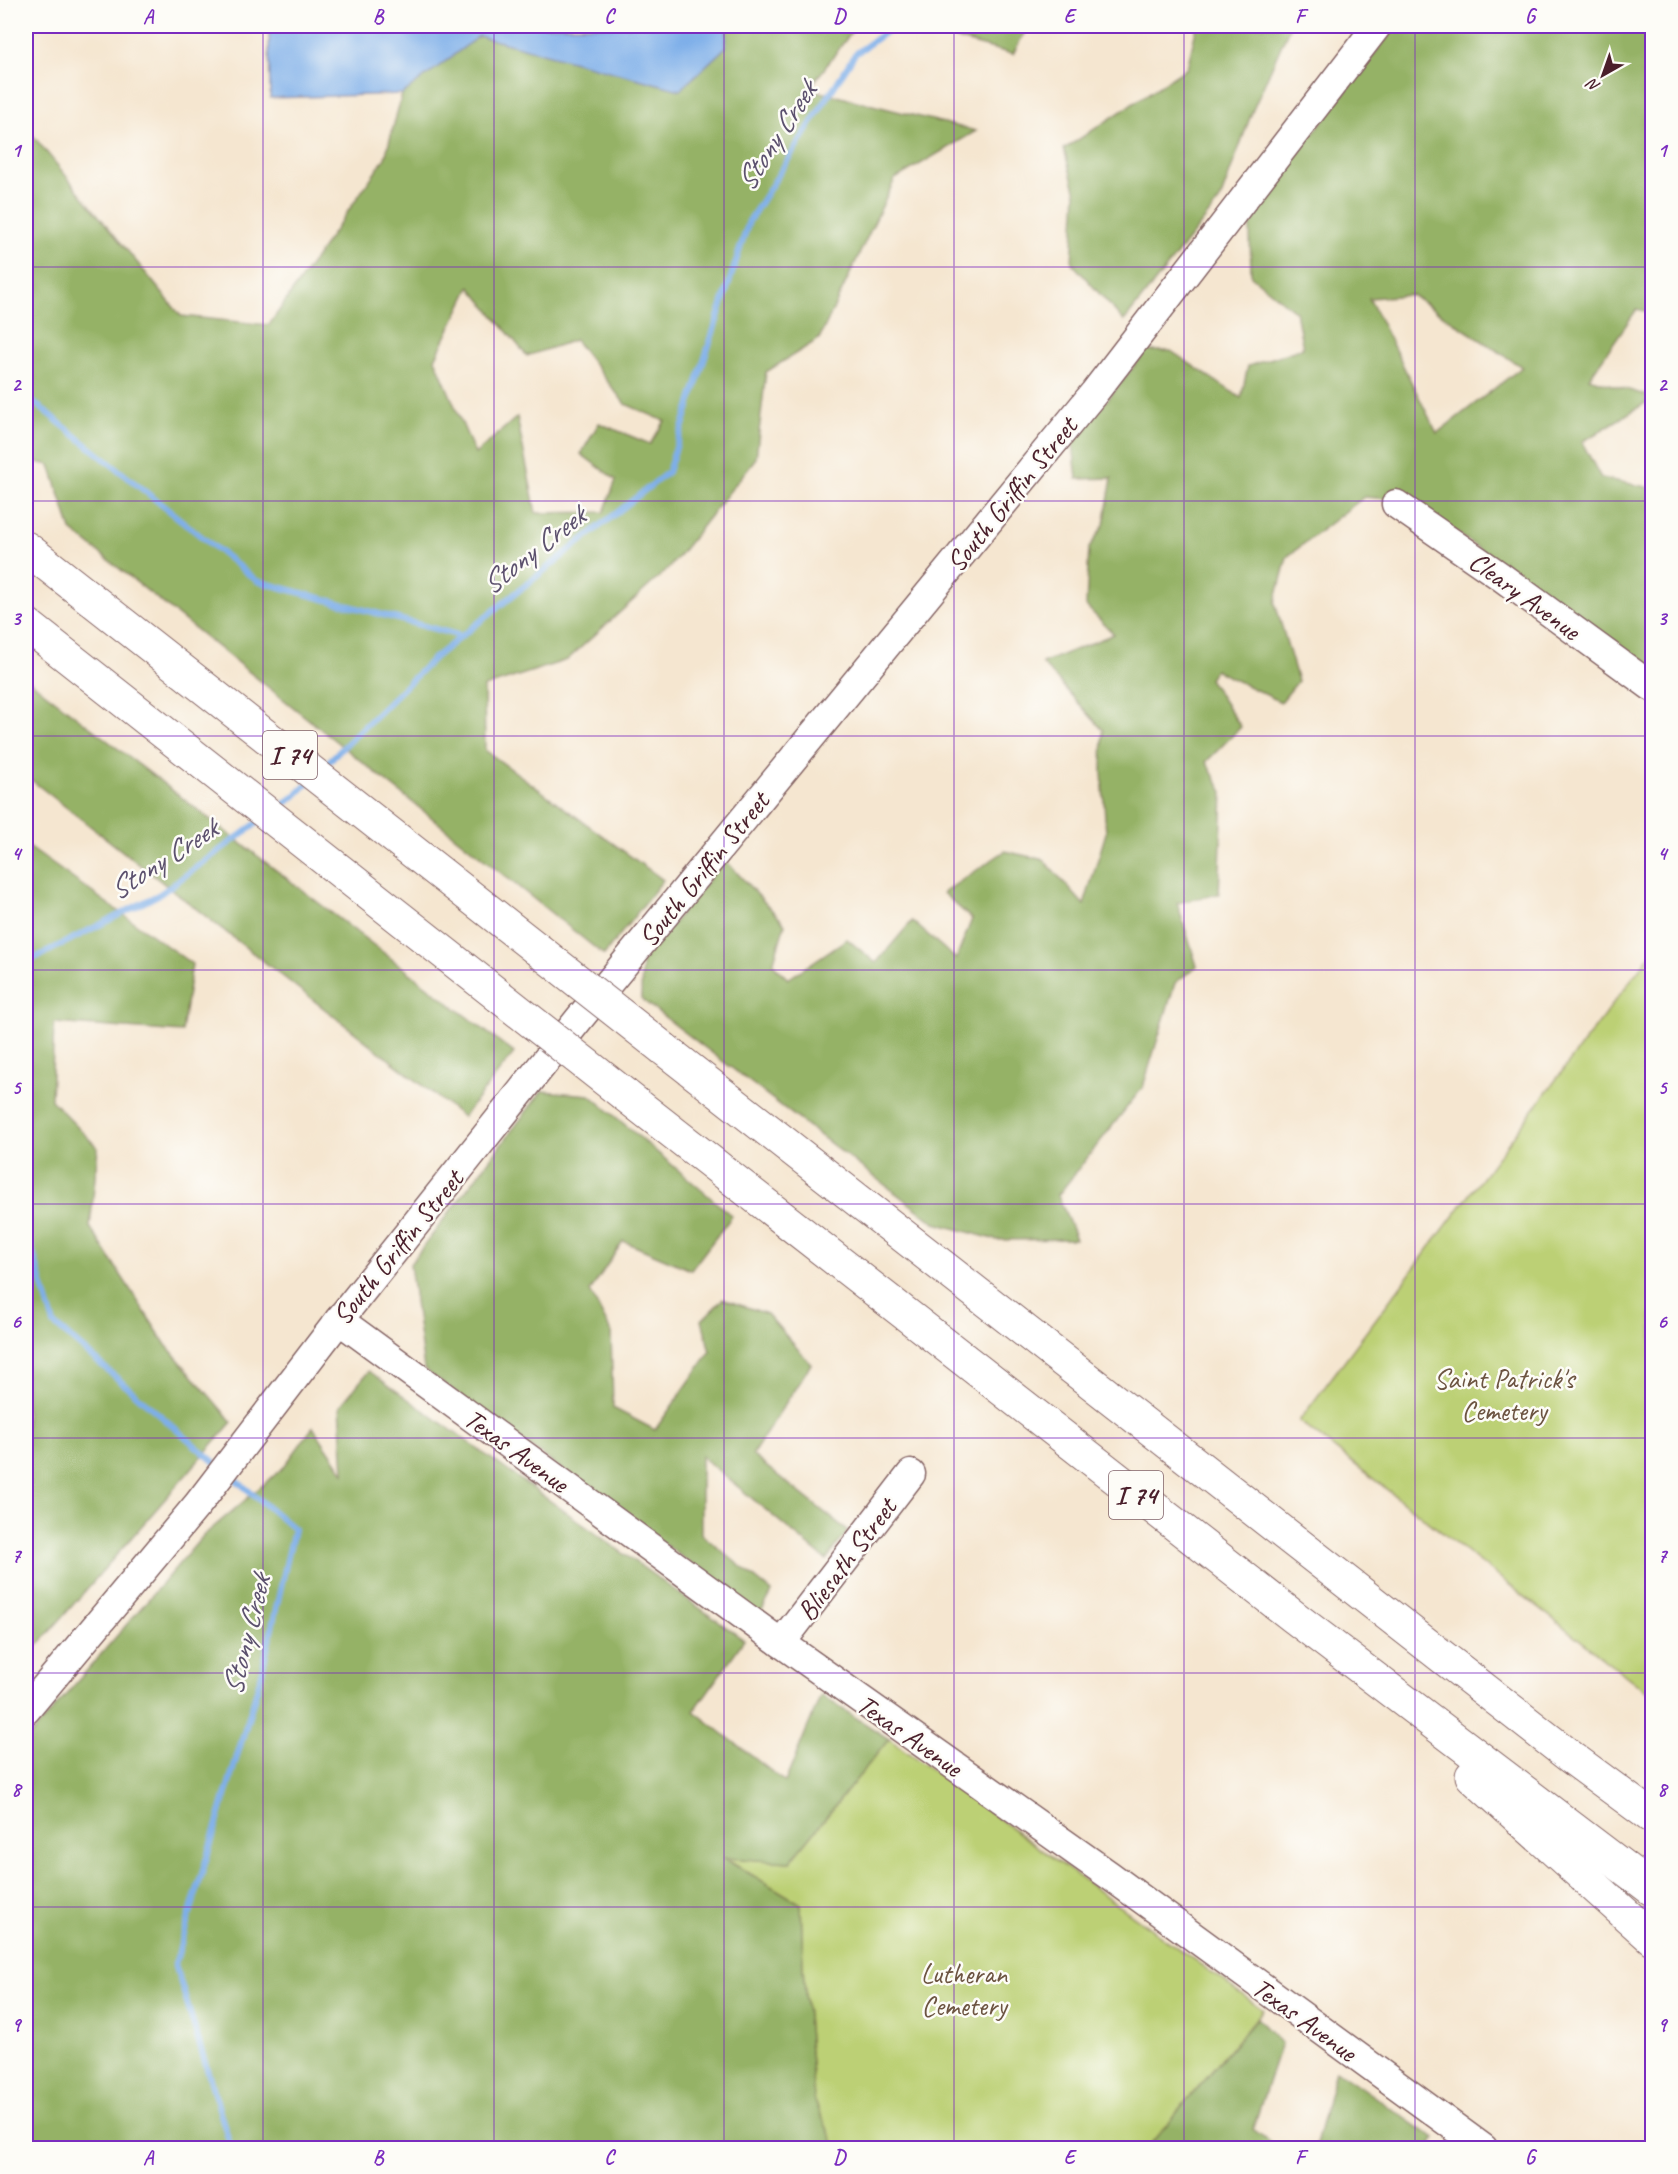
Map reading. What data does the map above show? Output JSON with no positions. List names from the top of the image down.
{
  "streets": {
    "highway": ["I 74"],
    "street": [
      "South Griffin Street",
      "Cleary Avenue",
      "Texas Avenue",
      "Bliesath Street"
    ]
  },
  "crossings": [
    ["South Griffin Street", "Texas Avenue"],
    ["Texas Avenue", "Bliesath Street"]
  ],
  "water": ["Stony Creek"],
  "parks": ["Saint Patrick's Cemetery", "Lutheran Cemetery"],
  "north": "bottom left",
  "grid": {
    "columns": [
      "A",
      "B",
      "C",
      "D",
      "E",
      "F",
      "G"
    ],
    "rows": [
      "1",
      "2",
      "3",
      "4",
      "5",
      "6",
      "7",
      "8",
      "9"
    ]
  }
}
